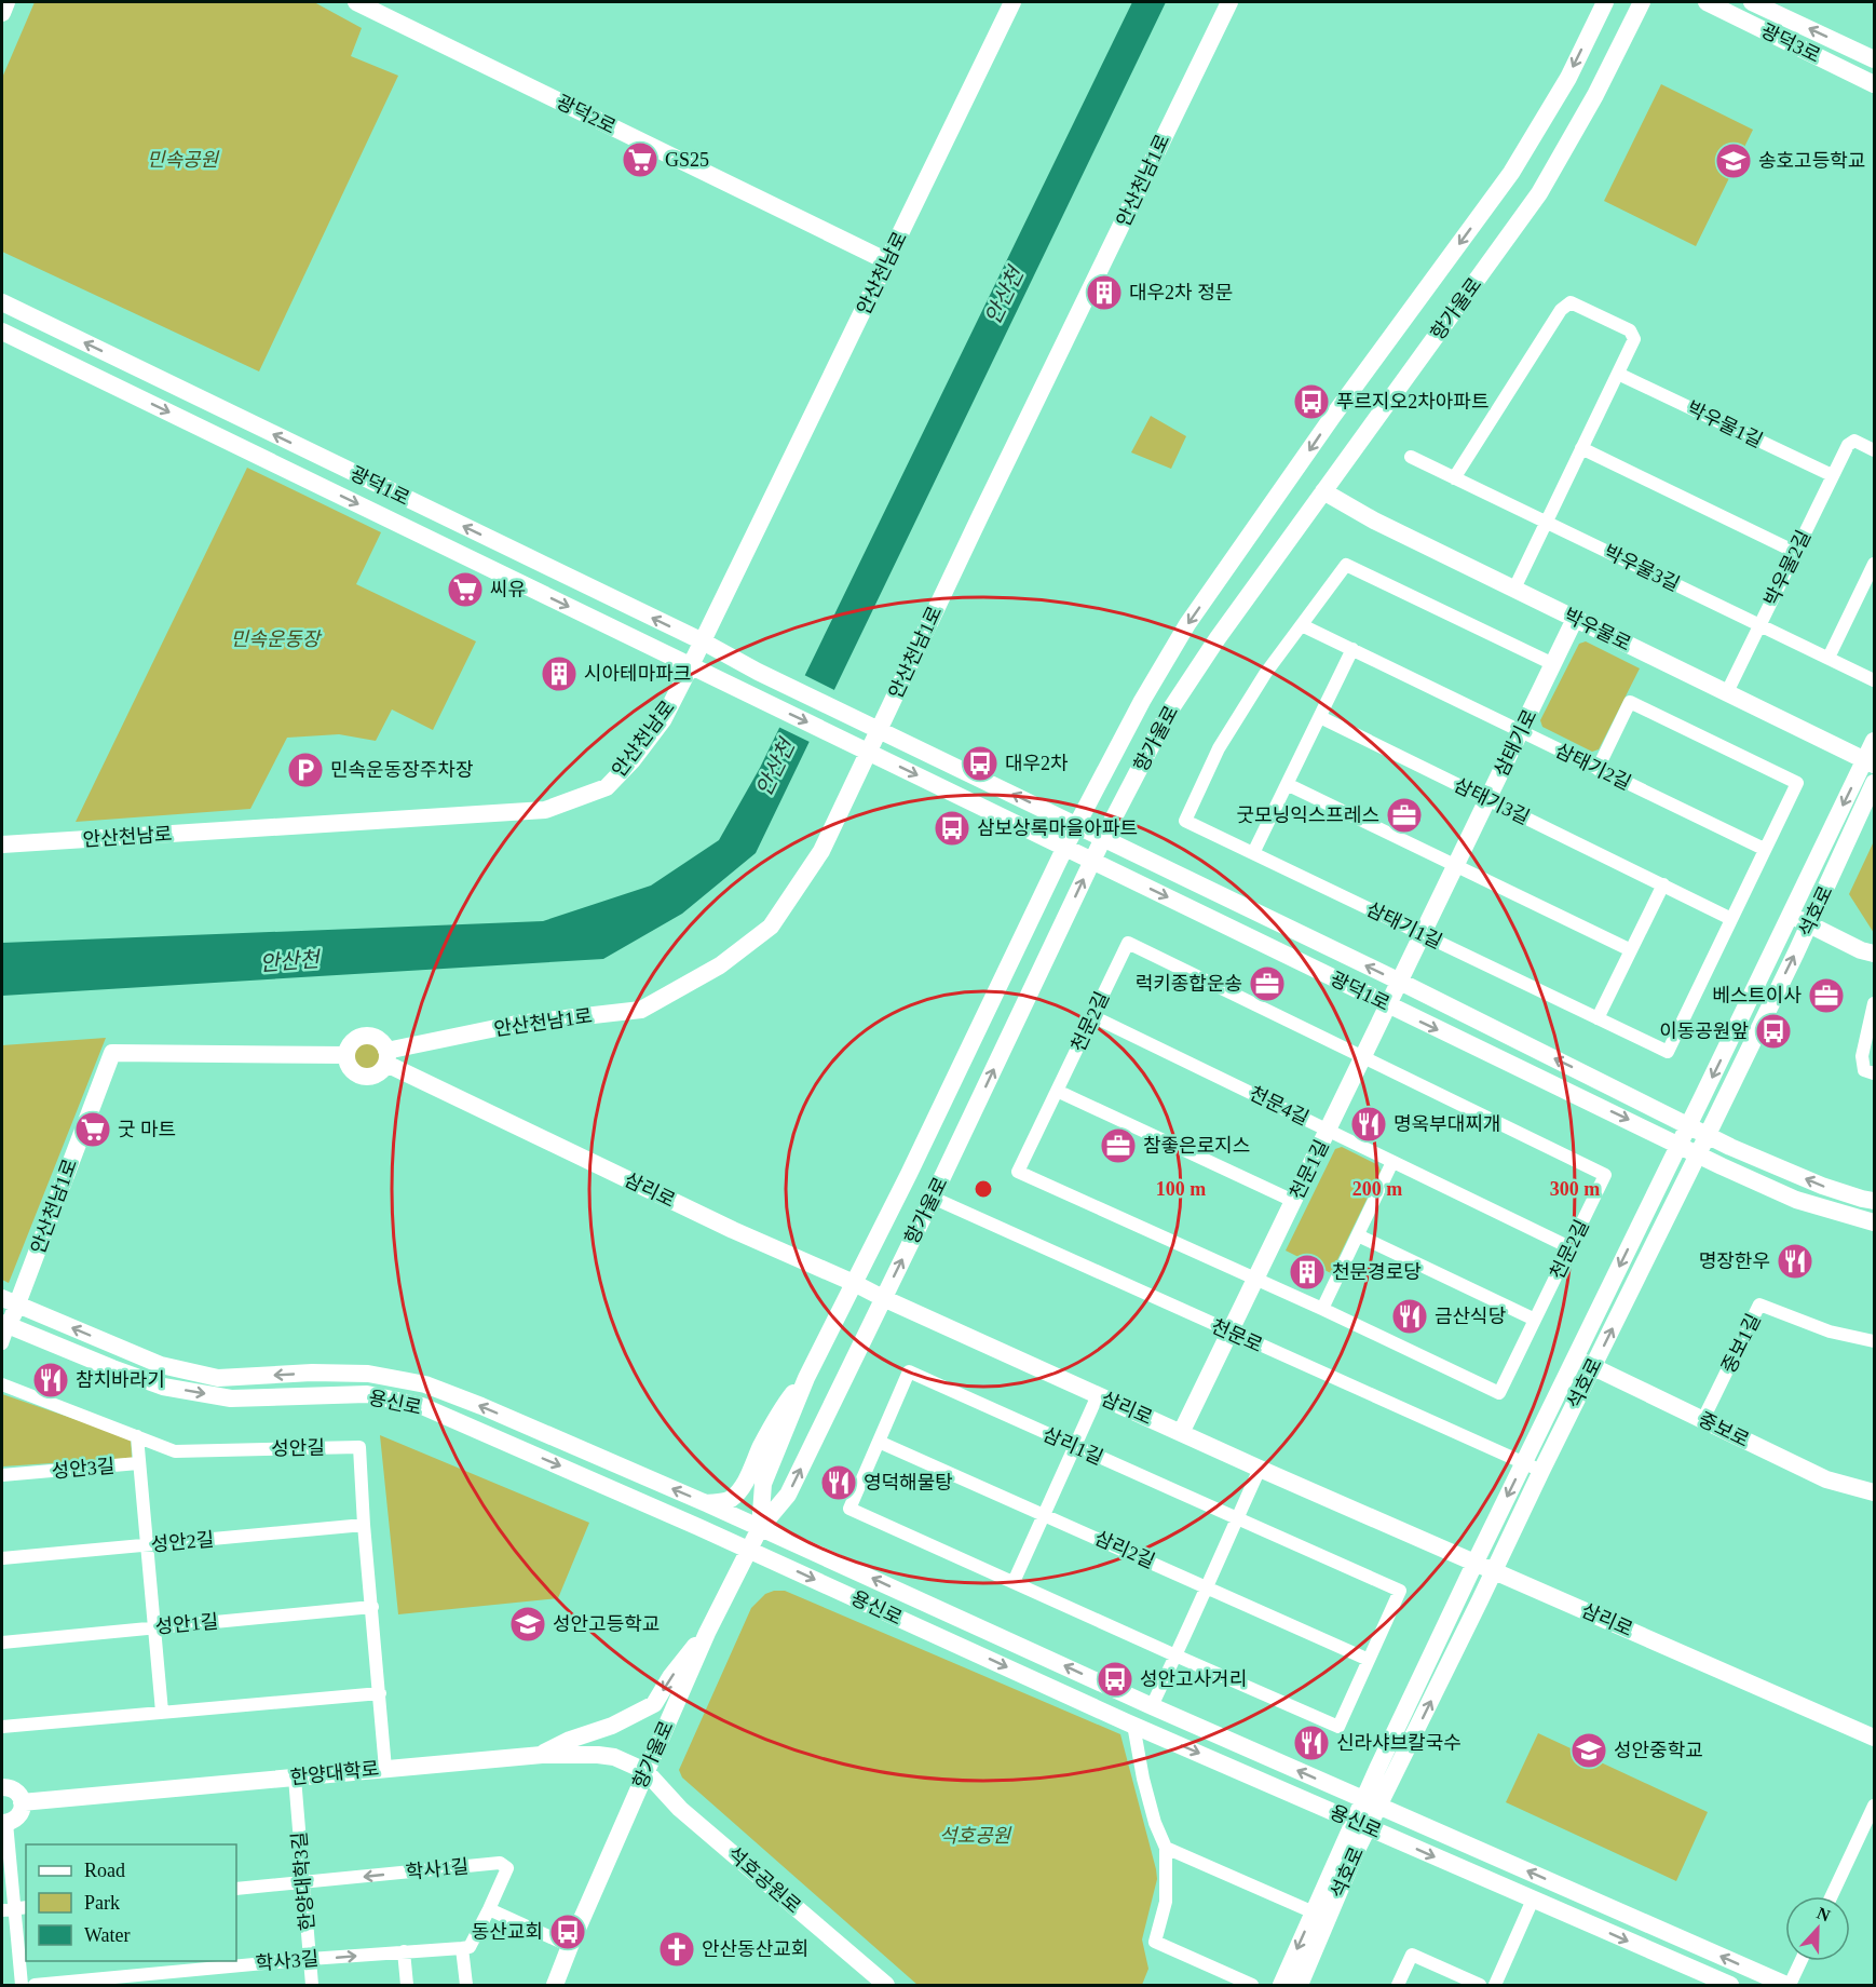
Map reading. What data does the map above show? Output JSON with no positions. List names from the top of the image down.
{
  "streets": {
    "main road": [
      "광덕3로",
      "광덕2로",
      "안산천남1로",
      "안산천남로",
      "항가울로",
      "광덕1로",
      "박우물로",
      "삼태기로",
      "석호로",
      "천문1길",
      "삼리로",
      "용신로",
      "중보로",
      "한양대학로",
      "석호공원로"
    ],
    "street": [
      "박우물1길",
      "박우물3길",
      "박우물2길",
      "삼태기2길",
      "삼태기3길",
      "삼태기1길",
      "천문2길",
      "천문4길",
      "천문로",
      "중보1길",
      "삼리1길",
      "성안길",
      "성안3길",
      "성안2길",
      "삼리2길",
      "성안1길",
      "학사1길",
      "한양대학3길",
      "학사3길"
    ]
  },
  "crossings": [
    ["광덕2로", "안산천남로"],
    ["안산천남1로", "광덕1로"],
    ["안산천남1로", "삼리로"],
    ["안산천남1로", "용신로"],
    ["안산천남로", "광덕1로"],
    ["항가울로", "광덕1로"],
    ["항가울로", "박우물로"],
    ["항가울로", "삼리로"],
    ["항가울로", "천문로"],
    ["항가울로", "용신로"],
    ["항가울로", "한양대학로"],
    ["항가울로", "석호공원로"],
    ["박우물1길", "박우물2길"],
    ["광덕1로", "삼태기로"],
    ["광덕1로", "석호로"],
    ["광덕1로", "천문1길"],
    ["박우물3길", "박우물2길"],
    ["박우물2길", "박우물로"],
    ["박우물로", "삼태기로"],
    ["박우물로", "석호로"],
    ["삼태기로", "삼태기2길"],
    ["삼태기로", "삼태기3길"],
    ["삼태기로", "삼태기1길"],
    ["삼태기로", "천문1길"],
    ["삼태기2길", "삼태기1길"],
    ["삼태기3길", "삼태기1길"],
    ["석호로", "삼리로"],
    ["석호로", "천문로"],
    ["석호로", "용신로"],
    ["석호로", "중보로"],
    ["천문2길", "천문4길"],
    ["천문2길", "천문1길"],
    ["천문4길", "천문1길"],
    ["천문1길", "삼리로"],
    ["천문1길", "천문로"],
    ["중보1길", "중보로"],
    ["삼리1길", "삼리2길"],
    ["성안길", "성안3길"],
    ["성안길", "성안2길"],
    ["성안길", "성안1길"],
    ["성안길", "한양대학로"],
    ["한양대학로", "석호공원로"],
    ["한양대학로", "한양대학3길"],
    ["학사1길", "한양대학3길"],
    ["학사1길", "학사3길"],
    ["한양대학3길", "학사3길"]
  ],
  "water": ["안산천"],
  "parks": ["민속공원", "민속운동장", "석호공원"],
  "places": {
    "supermarket": ["GS25", "씨유", "굿 마트"],
    "school or university": ["송호고등학교", "성안고등학교", "성안중학교"],
    "building": ["대우2차 정문", "시아테마파크", "천문경로당"],
    "bus stop": [
      "푸르지오2차아파트",
      "대우2차",
      "삼보상록마을아파트",
      "이동공원앞",
      "성안고사거리",
      "동산교회"
    ],
    "parking": ["민속운동장주차장"],
    "office": [
      "굿모닝익스프레스",
      "럭키종합운송",
      "베스트이사",
      "참좋은로지스"
    ],
    "restaurant": [
      "명옥부대찌개",
      "명장한우",
      "금산식당",
      "참치바라기",
      "영덕해물탕",
      "신라샤브칼국수"
    ],
    "church": ["안산동산교회"]
  },
  "legend": ["Road", "Park", "Water"],
  "north": "top",
  "rings": ["100 m", "200 m", "300 m"]
}
